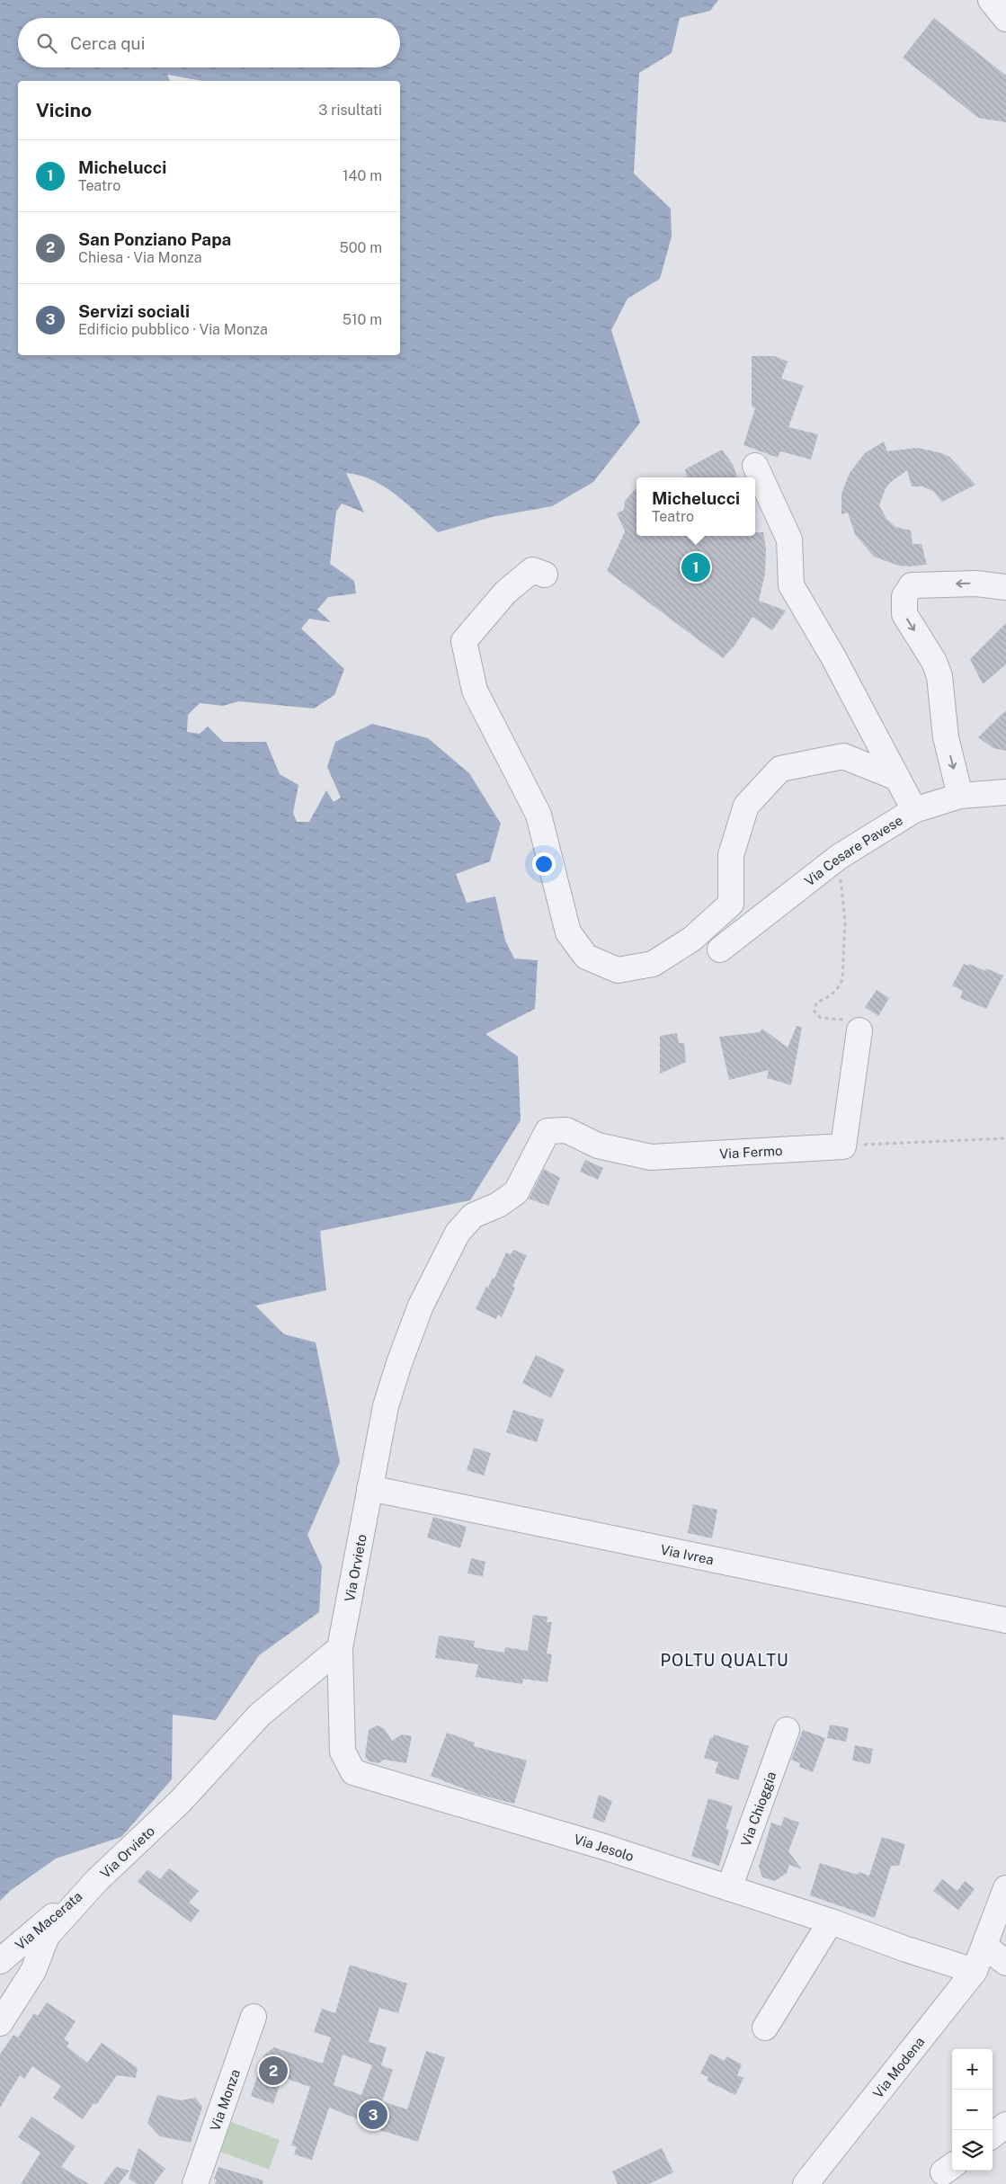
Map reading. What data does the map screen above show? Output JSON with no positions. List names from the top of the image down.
{
  "streets": {
    "street": [
      "Via Cesare Pavese",
      "Via Fermo",
      "Via Ivrea",
      "Via Orvieto",
      "Via Chioggia",
      "Via Jesolo",
      "Via Macerata",
      "Via Modena",
      "Via Monza"
    ]
  },
  "crossings": [
    ["Via Fermo", "Via Orvieto"],
    ["Via Ivrea", "Via Orvieto"],
    ["Via Orvieto", "Via Jesolo"],
    ["Via Orvieto", "Via Macerata"],
    ["Via Chioggia", "Via Jesolo"],
    ["Via Jesolo", "Via Modena"]
  ],
  "districts": ["POLTU QUALTU"],
  "page": {
    "search": "Cerca qui",
    "heading": ["Vicino", "3 risultati"],
    "list": [
      {
        "mark": "1",
        "name": "Michelucci",
        "note": "Teatro",
        "value": "140 m"
      },
      {
        "mark": "2",
        "name": "San Ponziano Papa",
        "note": "Chiesa · Via Monza",
        "value": "500 m"
      },
      {
        "mark": "3",
        "name": "Servizi sociali",
        "note": "Edificio pubblico · Via Monza",
        "value": "510 m"
      }
    ],
    "popup": ["Michelucci", "Teatro"],
    "pins": ["1", "2", "3"],
    "map_buttons": ["+", "−"]
  }
}
